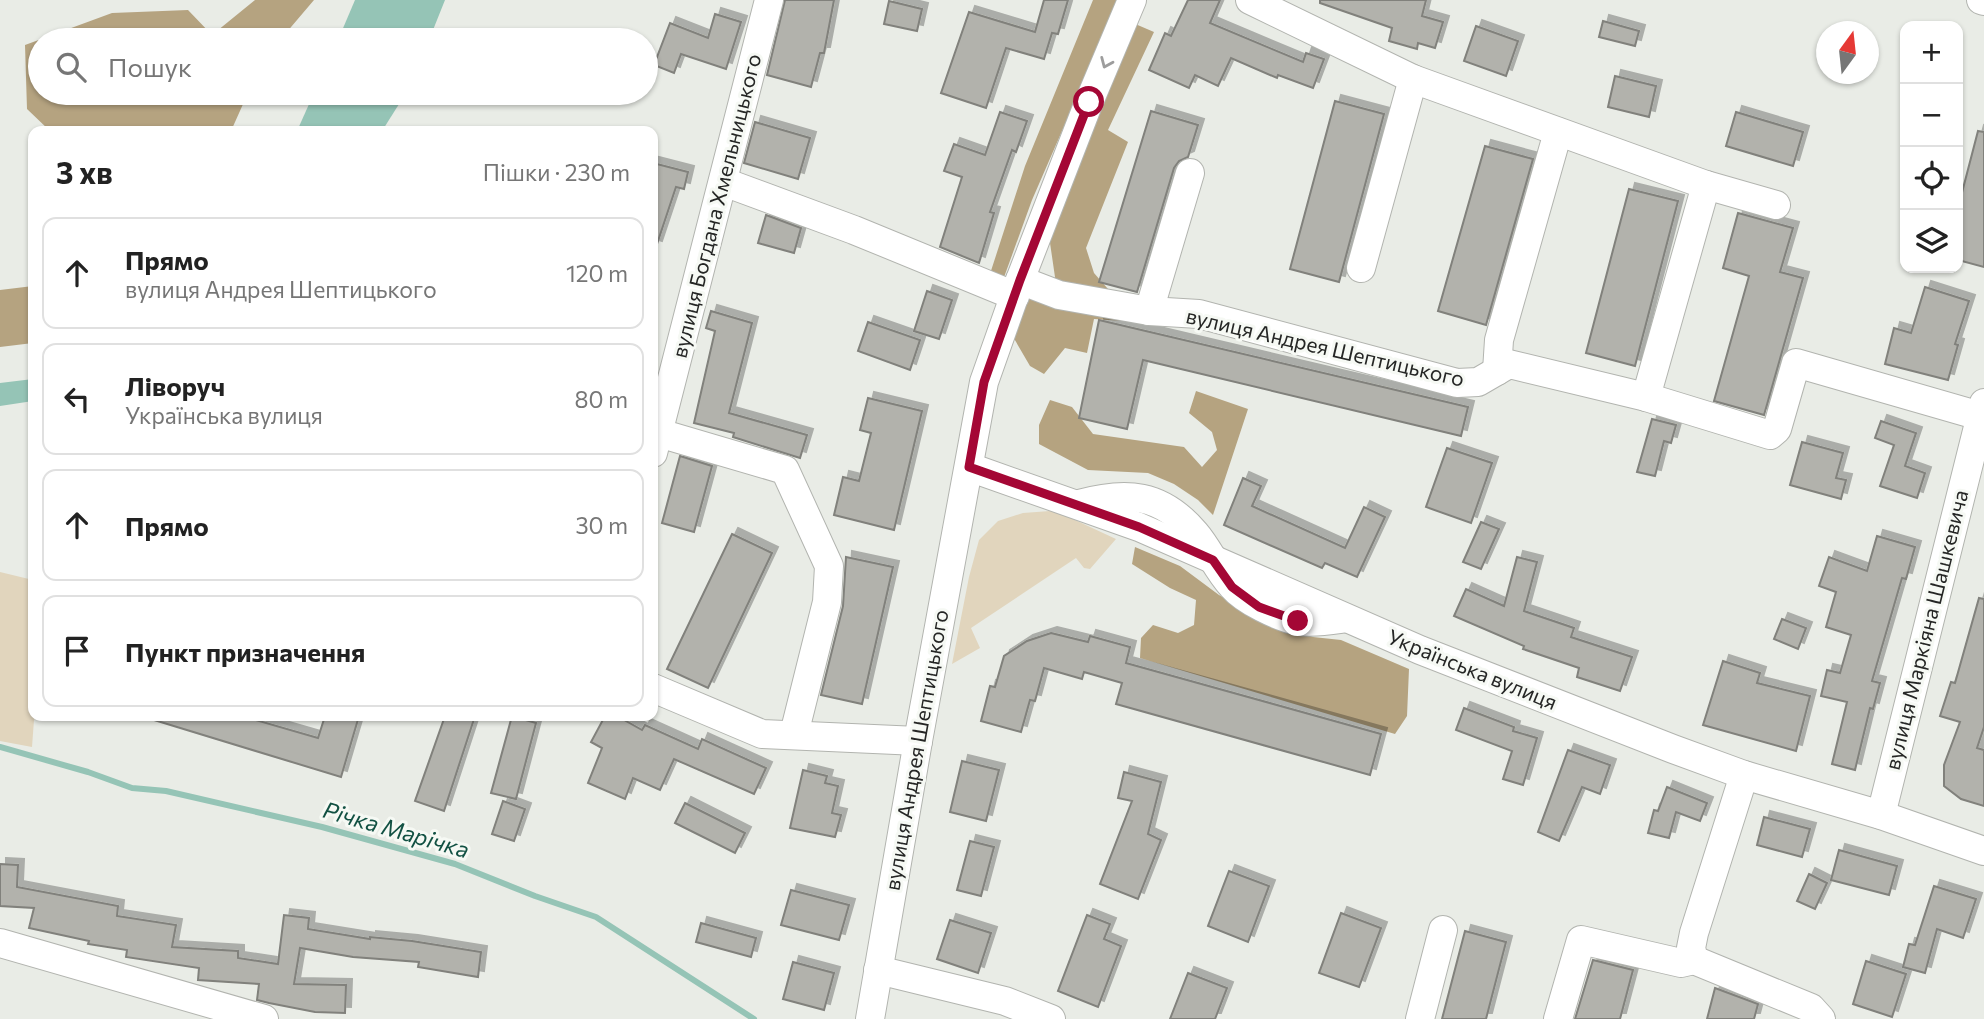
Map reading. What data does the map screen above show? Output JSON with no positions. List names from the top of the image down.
{
  "streets": {
    "street": [
      "вулиця Богдана Хмельницького",
      "вулиця Андрея Шептицького",
      "вулиця Маркіяна Шашкевича",
      "Українська вулиця"
    ]
  },
  "crossings": [
    ["вулиця Андрея Шептицького", "вулиця Маркіяна Шашкевича"],
    ["вулиця Андрея Шептицького", "Українська вулиця"],
    ["вулиця Маркіяна Шашкевича", "Українська вулиця"]
  ],
  "water": ["Річка Марічка"],
  "north": "top",
  "page": {
    "map_buttons": ["+", "−"],
    "search": "Пошук",
    "heading": ["3 хв", "Пішки · 230 m"],
    "list": [
      ["Прямо", "вулиця Андрея Шептицького", "120 m"],
      ["Ліворуч", "Українська вулиця", "80 m"],
      ["Прямо", "30 m"],
      "Пункт призначення"
    ]
  }
}
